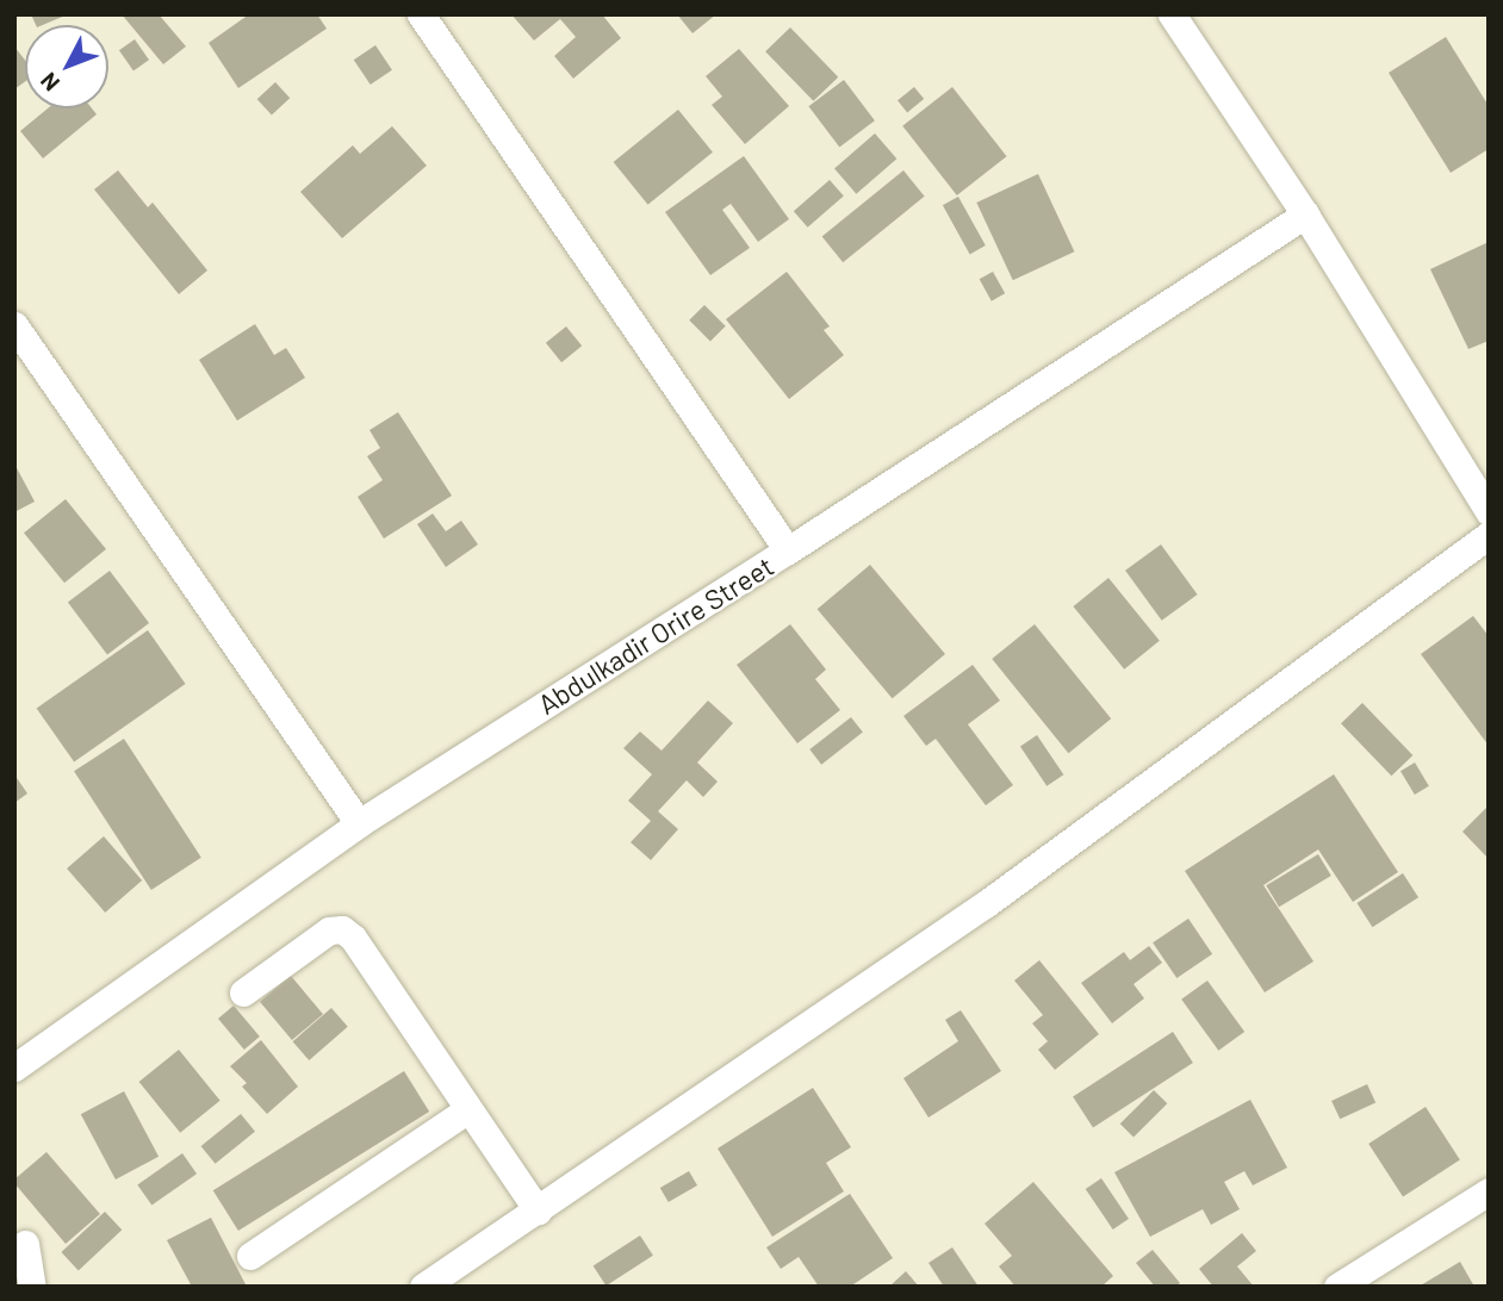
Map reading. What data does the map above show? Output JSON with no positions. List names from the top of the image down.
{
  "streets": {
    "street": ["Abdulkadir Orire Street"]
  },
  "north": "bottom left"
}
